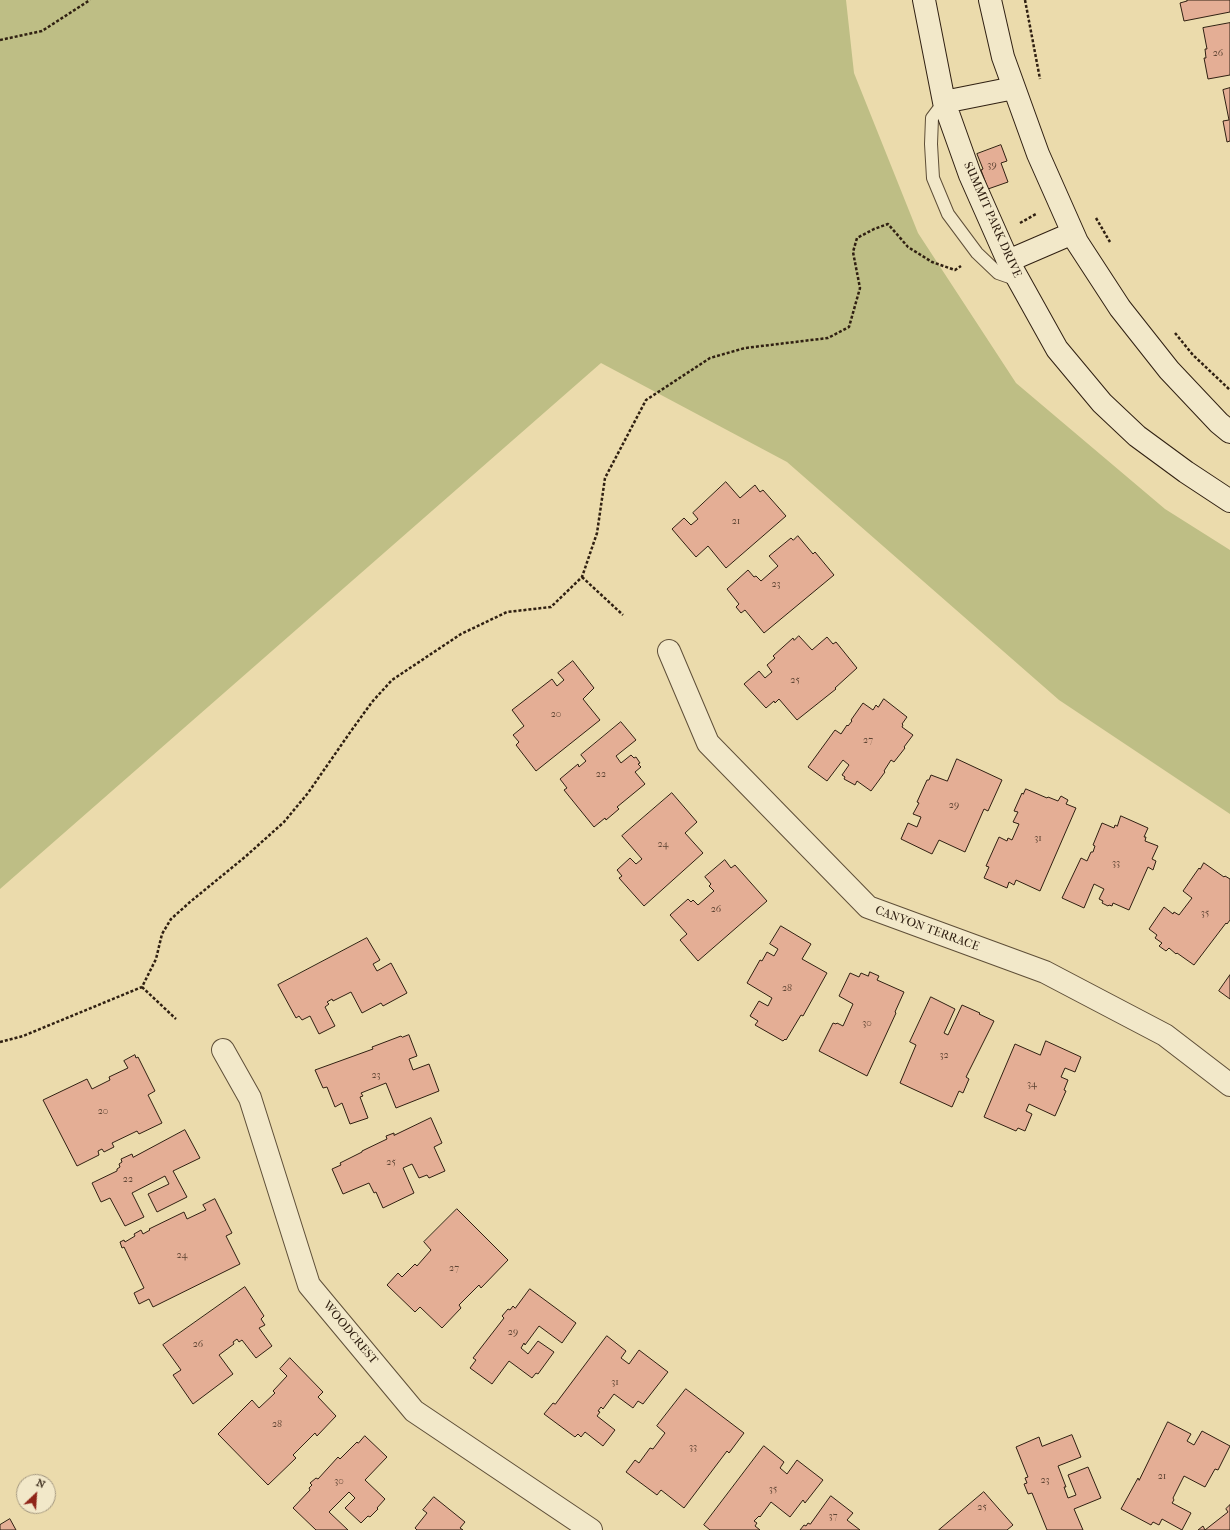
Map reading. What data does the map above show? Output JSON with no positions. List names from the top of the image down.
{
  "streets": {
    "street": ["SUMMIT PARK DRIVE", "CANYON TERRACE", "WOODCREST"]
  },
  "house_numbers": [
    "26",
    "39",
    "21",
    "23",
    "25",
    "20",
    "27",
    "22",
    "29",
    "31",
    "24",
    "33",
    "26",
    "35",
    "28",
    "30",
    "32",
    "23",
    "34",
    "20",
    "25",
    "22",
    "24",
    "27",
    "29",
    "26",
    "31",
    "28",
    "33",
    "21",
    "23",
    "30",
    "35",
    "25",
    "37"
  ],
  "north": "top right"
}
